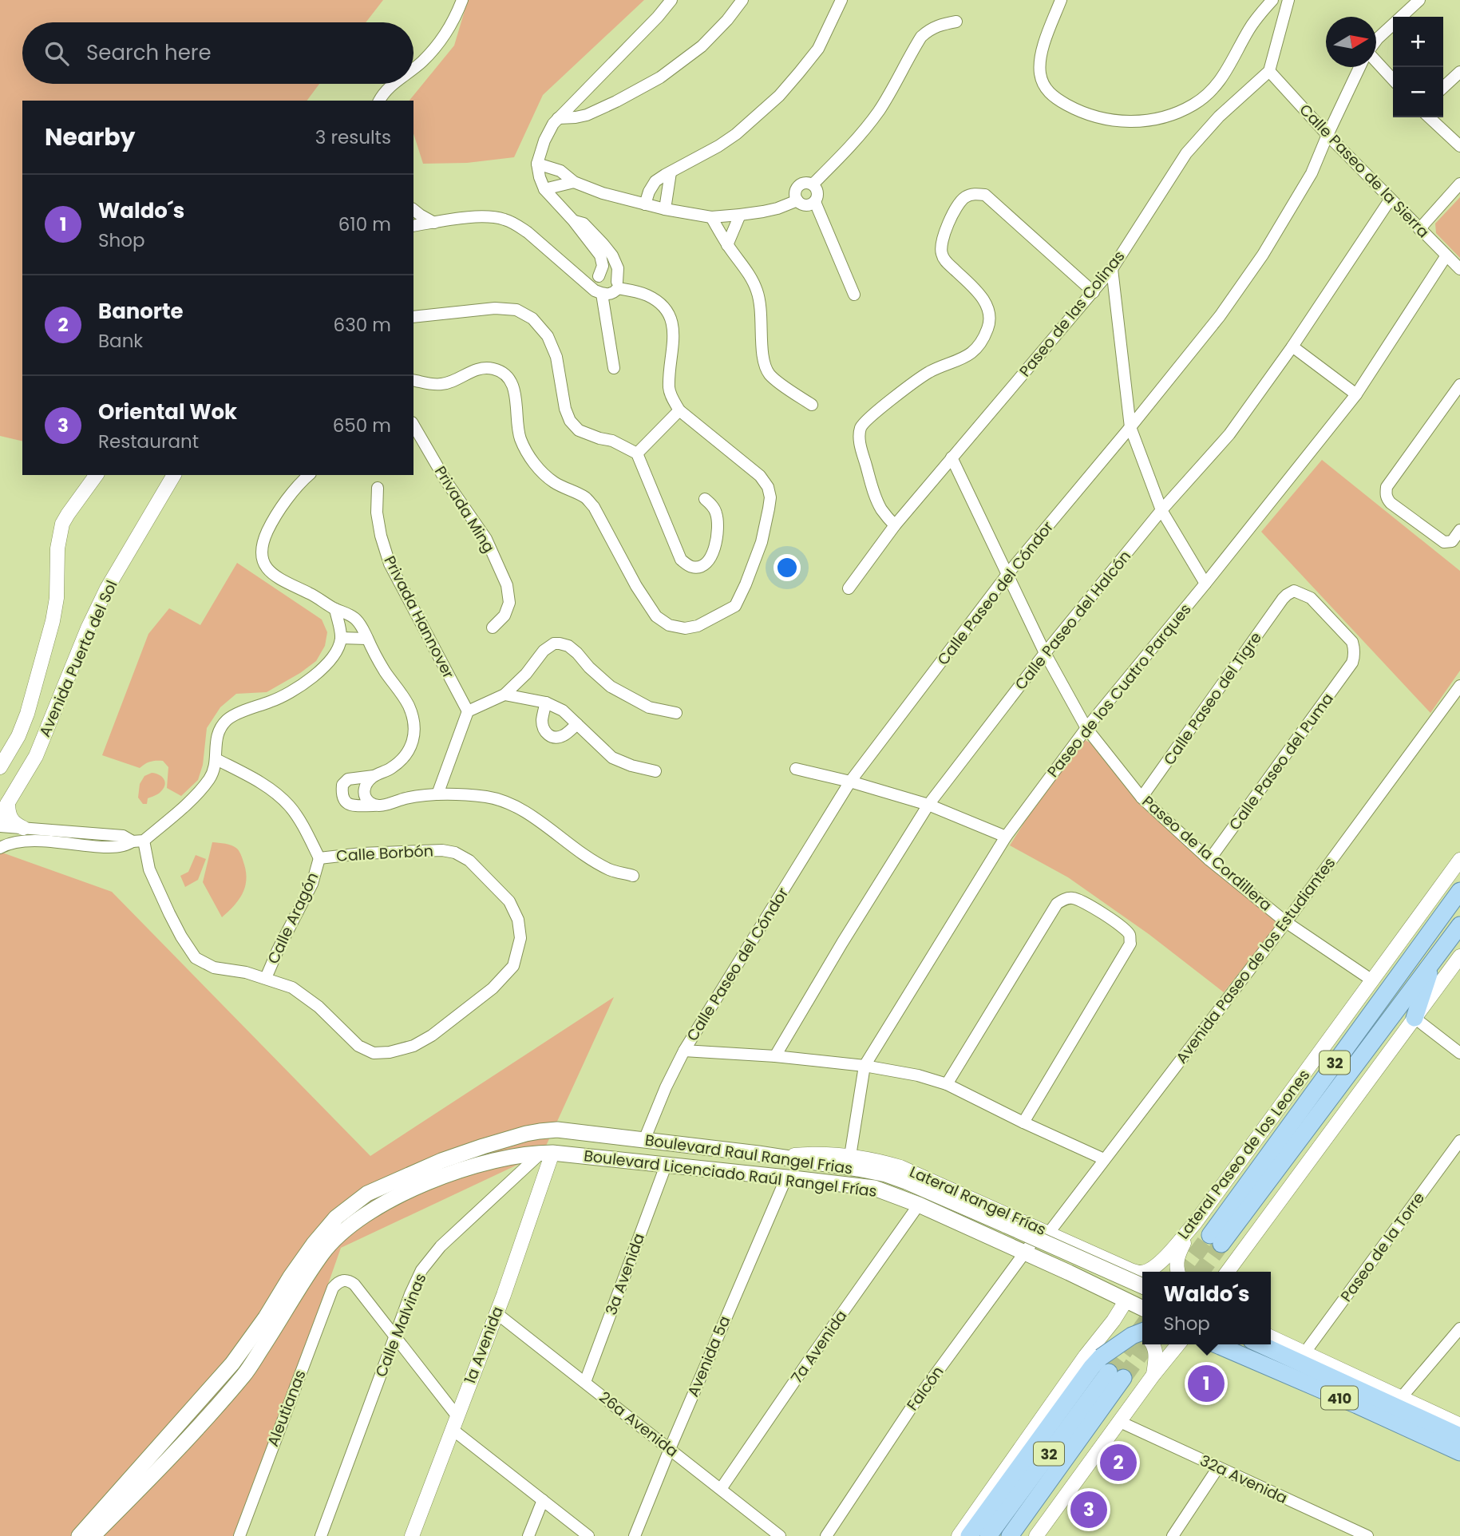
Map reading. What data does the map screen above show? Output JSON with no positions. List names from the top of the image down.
{
  "streets": {
    "main road": [
      "32",
      "Boulevard Raul Rangel Frias",
      "Boulevard Licenciado Raúl Rangel Frías",
      "410"
    ],
    "street": [
      "Calle Paseo de la Sierra",
      "Paseo de las Colinas",
      "Privada Ming",
      "Calle Paseo del Cóndor",
      "Privada Hannover",
      "Calle Paseo del Halcón",
      "Avenida Puerta del Sol",
      "Paseo de los Cuatro Parques",
      "Calle Paseo del Tigre",
      "Calle Paseo del Puma",
      "Calle Borbón",
      "Paseo de la Cordillera",
      "Calle Aragón",
      "Avenida Paseo de los Estudiantes",
      "Lateral Paseo de los Leones",
      "Lateral Rangel Frías",
      "Paseo de la Torre",
      "3a Avenida",
      "Calle Malvinas",
      "1a Avenida",
      "7a Avenida",
      "Avenida 5a",
      "Falcón",
      "Aleutianas",
      "26a Avenida",
      "32a Avenida"
    ]
  },
  "crossings": [
    ["Calle Paseo de la Sierra", "Paseo de las Colinas"],
    ["Calle Paseo de la Sierra", "Calle Paseo del Cóndor"],
    ["Calle Paseo de la Sierra", "Calle Paseo del Halcón"],
    ["Calle Paseo de la Sierra", "Paseo de los Cuatro Parques"],
    ["Paseo de las Colinas", "Paseo de la Cordillera"],
    ["Calle Paseo del Cóndor", "Paseo de la Cordillera"],
    ["Calle Paseo del Cóndor", "Boulevard Raul Rangel Frias"],
    ["Calle Paseo del Halcón", "Paseo de la Cordillera"],
    ["Paseo de los Cuatro Parques", "Paseo de la Cordillera"],
    ["Paseo de los Cuatro Parques", "Lateral Rangel Frías"],
    ["Calle Paseo del Tigre", "Calle Paseo del Puma"],
    ["Calle Paseo del Tigre", "Paseo de la Cordillera"],
    ["Calle Paseo del Puma", "Paseo de la Cordillera"],
    ["Calle Borbón", "Calle Aragón"],
    ["Paseo de la Cordillera", "Avenida Paseo de los Estudiantes"],
    ["Paseo de la Cordillera", "Lateral Paseo de los Leones"],
    ["Avenida Paseo de los Estudiantes", "Lateral Rangel Frías"],
    ["Boulevard Raul Rangel Frias", "Lateral Rangel Frías"],
    ["Lateral Paseo de los Leones", "Lateral Rangel Frías"],
    ["Boulevard Licenciado Raúl Rangel Frías", "3a Avenida"],
    ["Boulevard Licenciado Raúl Rangel Frías", "Calle Malvinas"],
    ["Boulevard Licenciado Raúl Rangel Frías", "1a Avenida"],
    ["Boulevard Licenciado Raúl Rangel Frías", "7a Avenida"],
    ["Boulevard Licenciado Raúl Rangel Frías", "Avenida 5a"],
    ["Boulevard Licenciado Raúl Rangel Frías", "Falcón"],
    ["3a Avenida", "26a Avenida"],
    ["Calle Malvinas", "1a Avenida"],
    ["Calle Malvinas", "Aleutianas"],
    ["1a Avenida", "26a Avenida"],
    ["7a Avenida", "26a Avenida"],
    ["Avenida 5a", "26a Avenida"]
  ],
  "north": "right",
  "page": {
    "map_buttons": ["+", "−"],
    "search": "Search here",
    "heading": ["Nearby", "3 results"],
    "list": [
      {
        "mark": "1",
        "name": "Waldo´s",
        "note": "Shop",
        "value": "610 m"
      },
      {
        "mark": "2",
        "name": "Banorte",
        "note": "Bank",
        "value": "630 m"
      },
      {
        "mark": "3",
        "name": "Oriental Wok",
        "note": "Restaurant",
        "value": "650 m"
      }
    ],
    "popup": ["Waldo´s", "Shop"],
    "pins": ["1", "2", "3"]
  }
}
